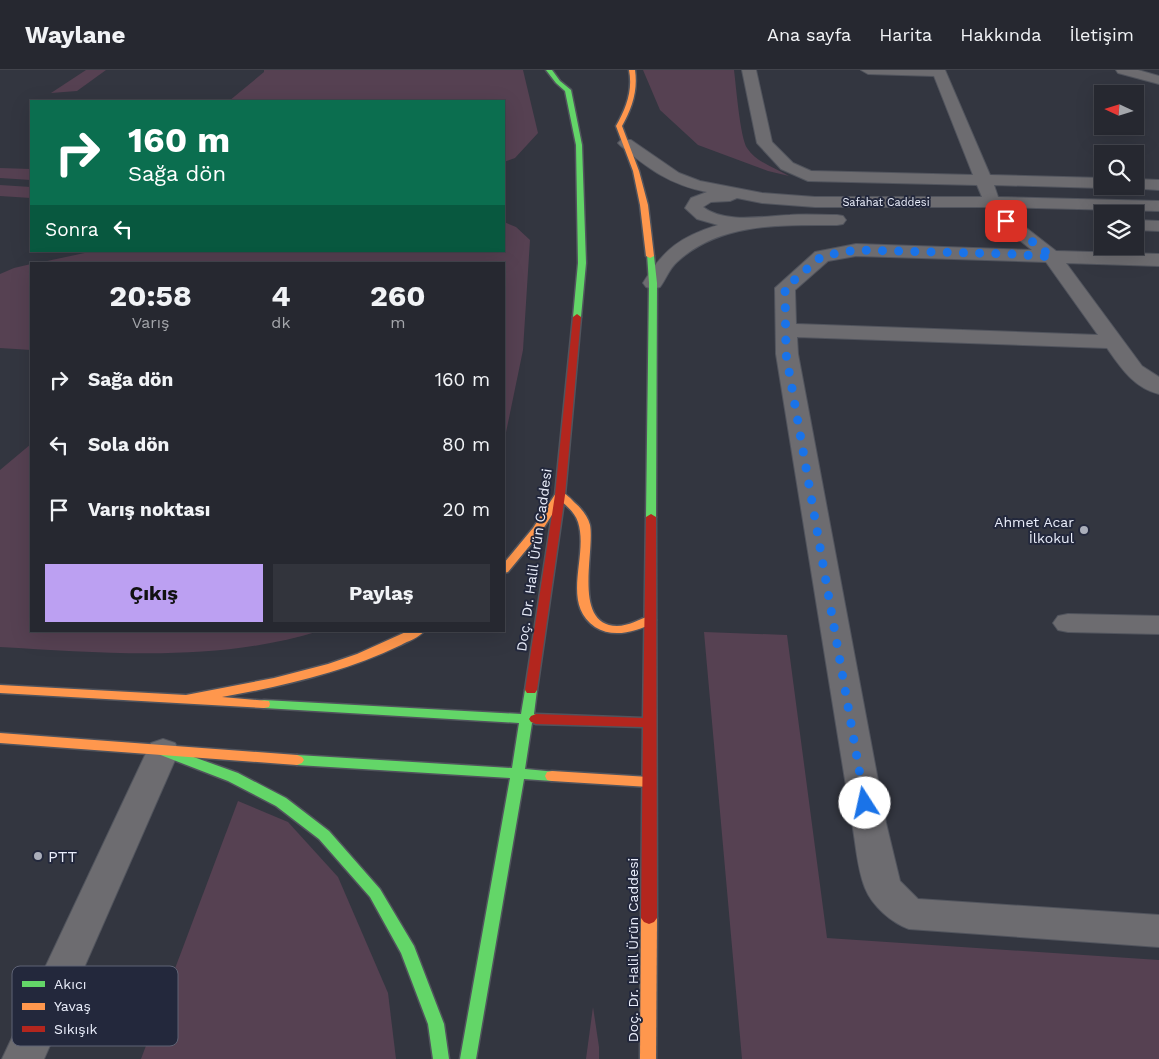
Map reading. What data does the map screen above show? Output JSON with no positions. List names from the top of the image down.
{
  "streets": {
    "main road": ["Doç. Dr. Halil Ürün Caddesi"],
    "street": ["Safahat Caddesi"]
  },
  "crossings": [
    ["Safahat Caddesi", "Doç. Dr. Halil Ürün Caddesi"]
  ],
  "places": ["Ahmet Acar İlkokul", "PTT"],
  "legend": ["Akıcı", "Yavaş", "Sıkışık"],
  "north": "left",
  "page": {
    "header": "Waylane",
    "nav": [
      "Ana sayfa",
      "Harita",
      "Hakkında",
      "İletişim"
    ],
    "turn": ["160 m", "Sağa dön"],
    "then": "Sonra",
    "eta": [
      "20:58",
      "Varış",
      "4",
      "dk",
      "260",
      "m"
    ],
    "list": [
      {
        "name": "Sağa dön",
        "value": "160 m"
      },
      {
        "name": "Sola dön",
        "value": "80 m"
      },
      {
        "name": "Varış noktası",
        "value": "20 m"
      }
    ],
    "buttons": ["Çıkış", "Paylaş"]
  }
}
